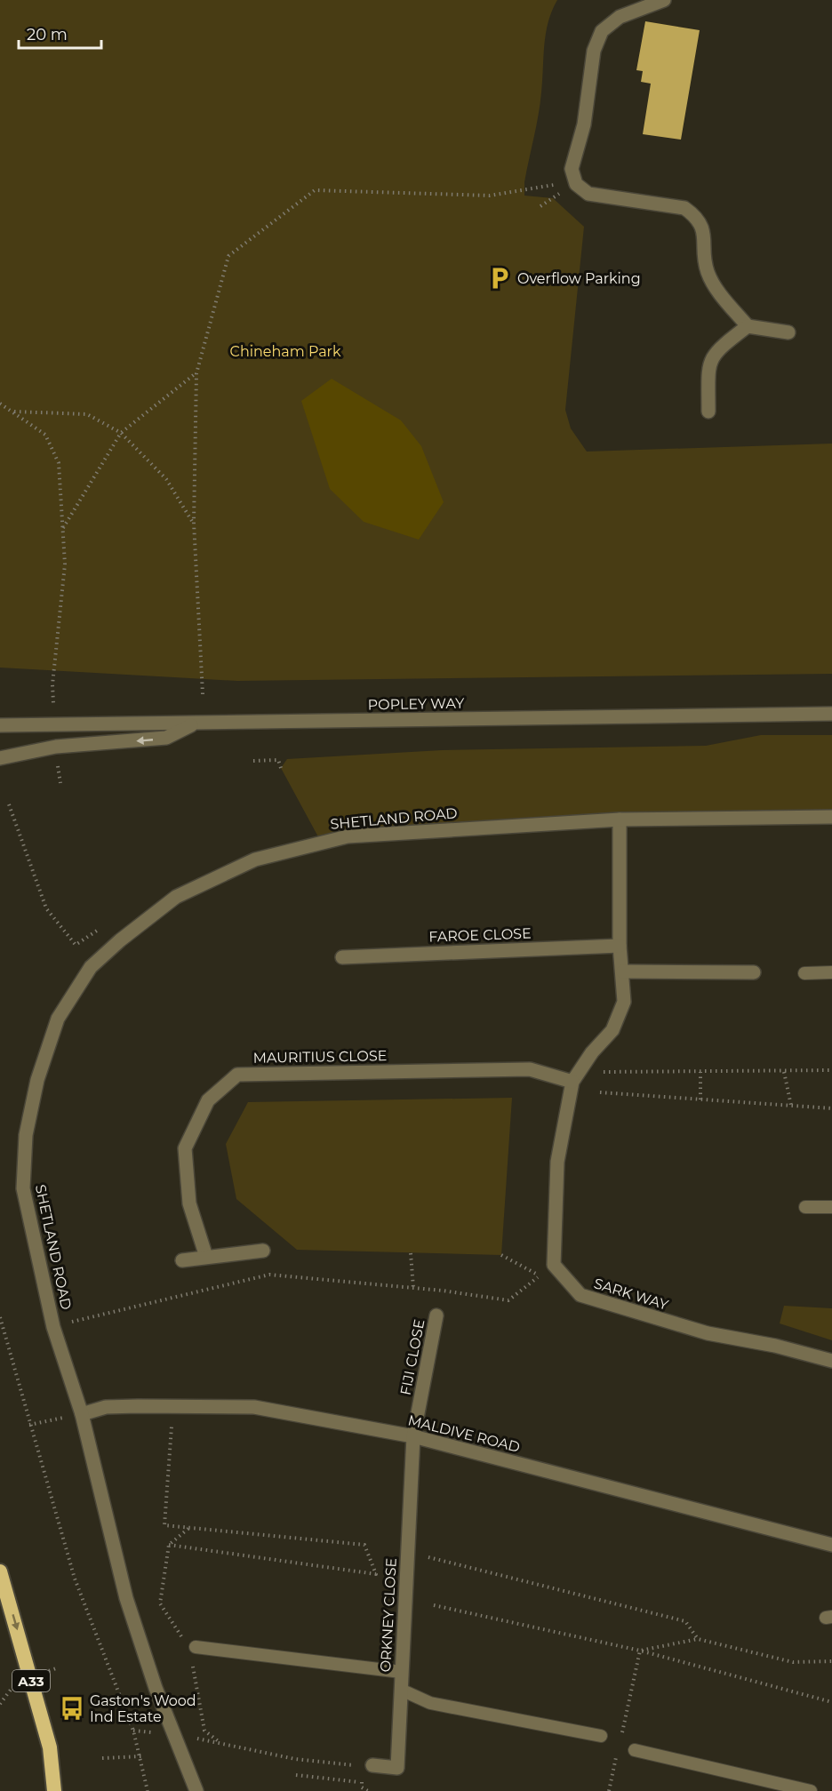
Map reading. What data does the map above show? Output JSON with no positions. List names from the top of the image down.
{
  "streets": {
    "highway": ["A33"],
    "street": [
      "POPLEY WAY",
      "SHETLAND ROAD",
      "FAROE CLOSE",
      "MAURITIUS CLOSE",
      "SARK WAY",
      "FIJI CLOSE",
      "MALDIVE ROAD",
      "ORKNEY CLOSE"
    ]
  },
  "crossings": [
    ["SHETLAND ROAD", "MALDIVE ROAD"],
    ["MAURITIUS CLOSE", "SARK WAY"],
    ["FIJI CLOSE", "MALDIVE ROAD"],
    ["FIJI CLOSE", "ORKNEY CLOSE"],
    ["MALDIVE ROAD", "ORKNEY CLOSE"]
  ],
  "parks": ["Chineham Park"],
  "places": {
    "parking": ["Overflow Parking"],
    "bus stop": ["Gaston's Wood Ind Estate"]
  },
  "scale_bar": "20 m"
}
